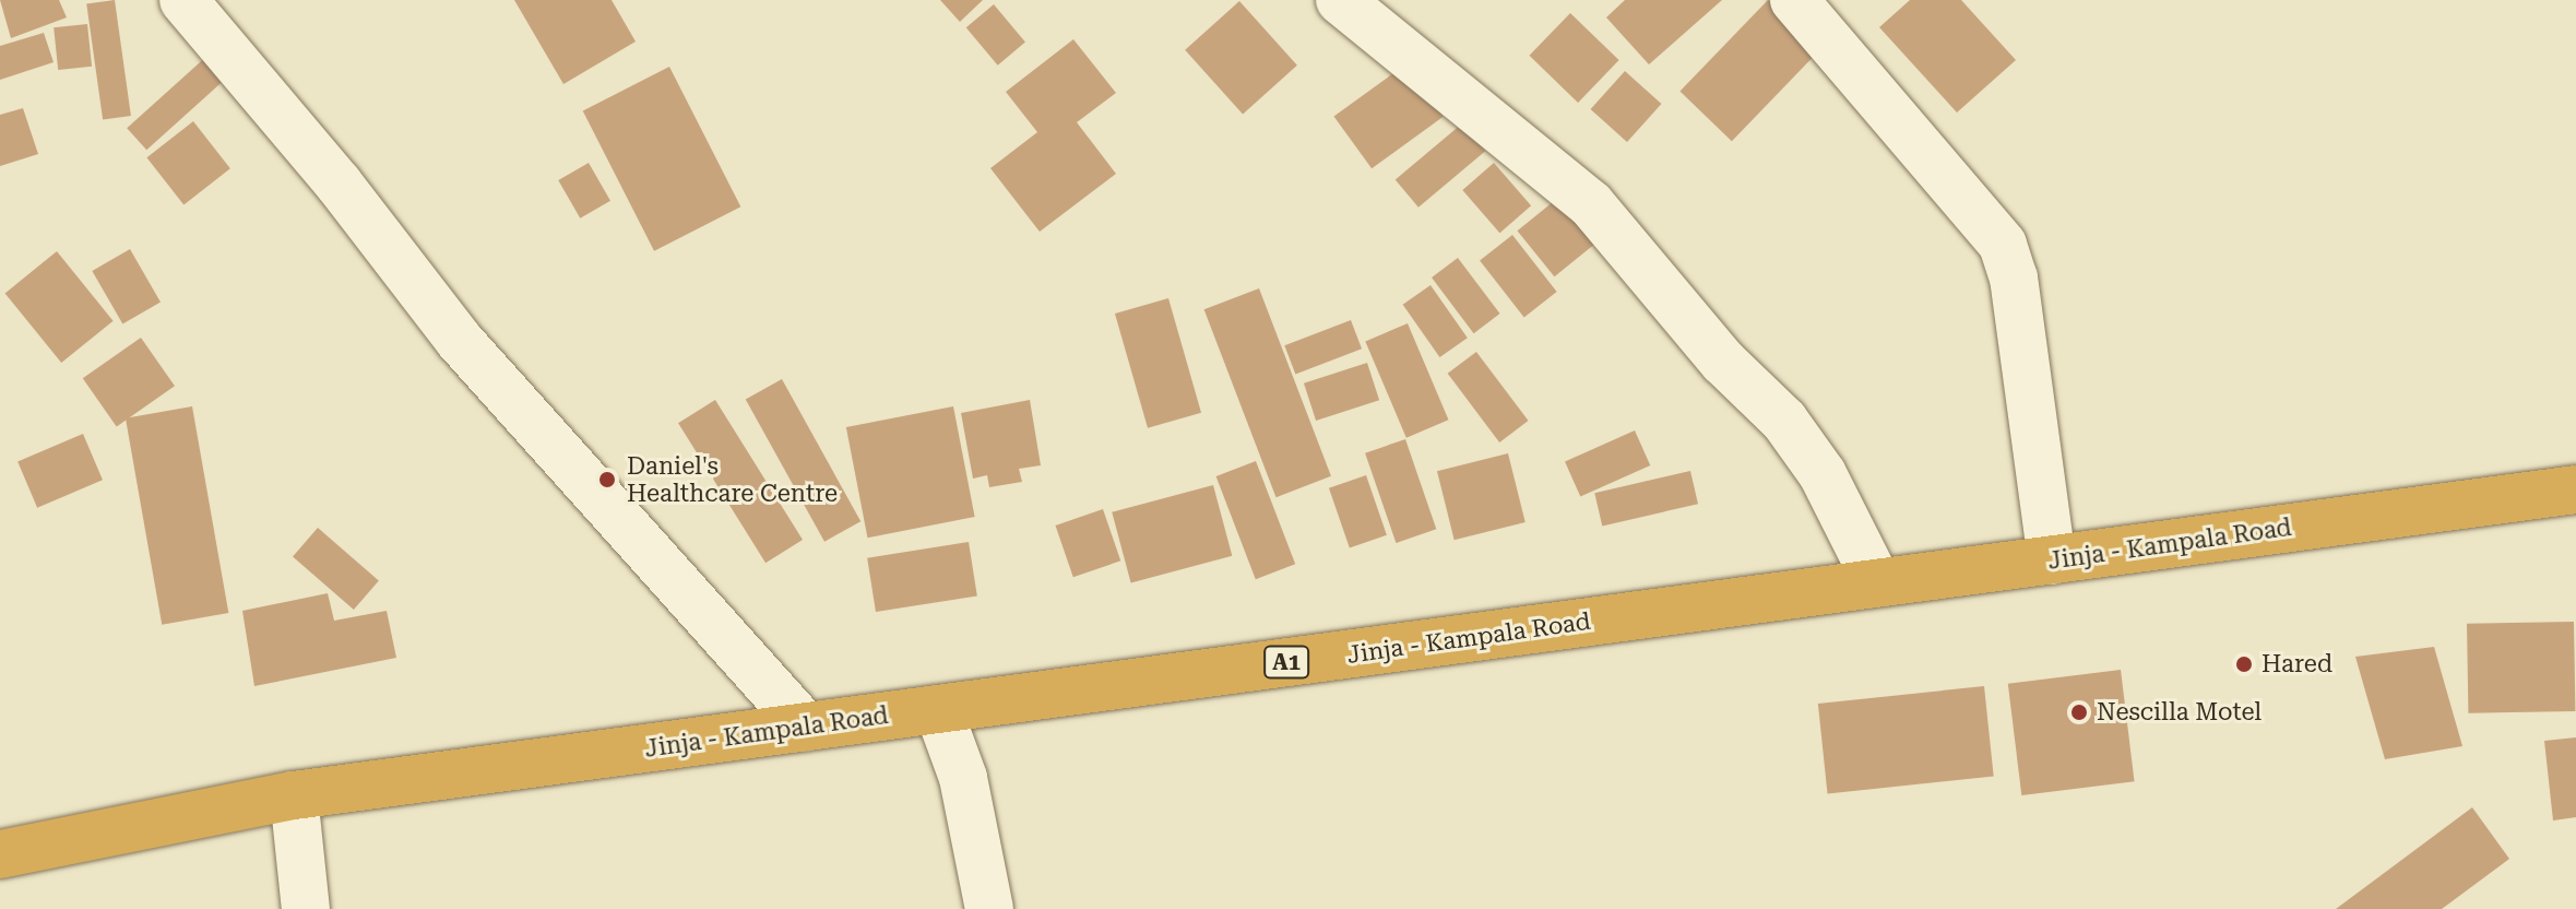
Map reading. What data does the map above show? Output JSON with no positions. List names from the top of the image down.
{
  "streets": {
    "highway": ["Jinja - Kampala Road", "A1"]
  },
  "places": ["Daniel's Healthcare Centre", "Hared", "Nescilla Motel"]
}
